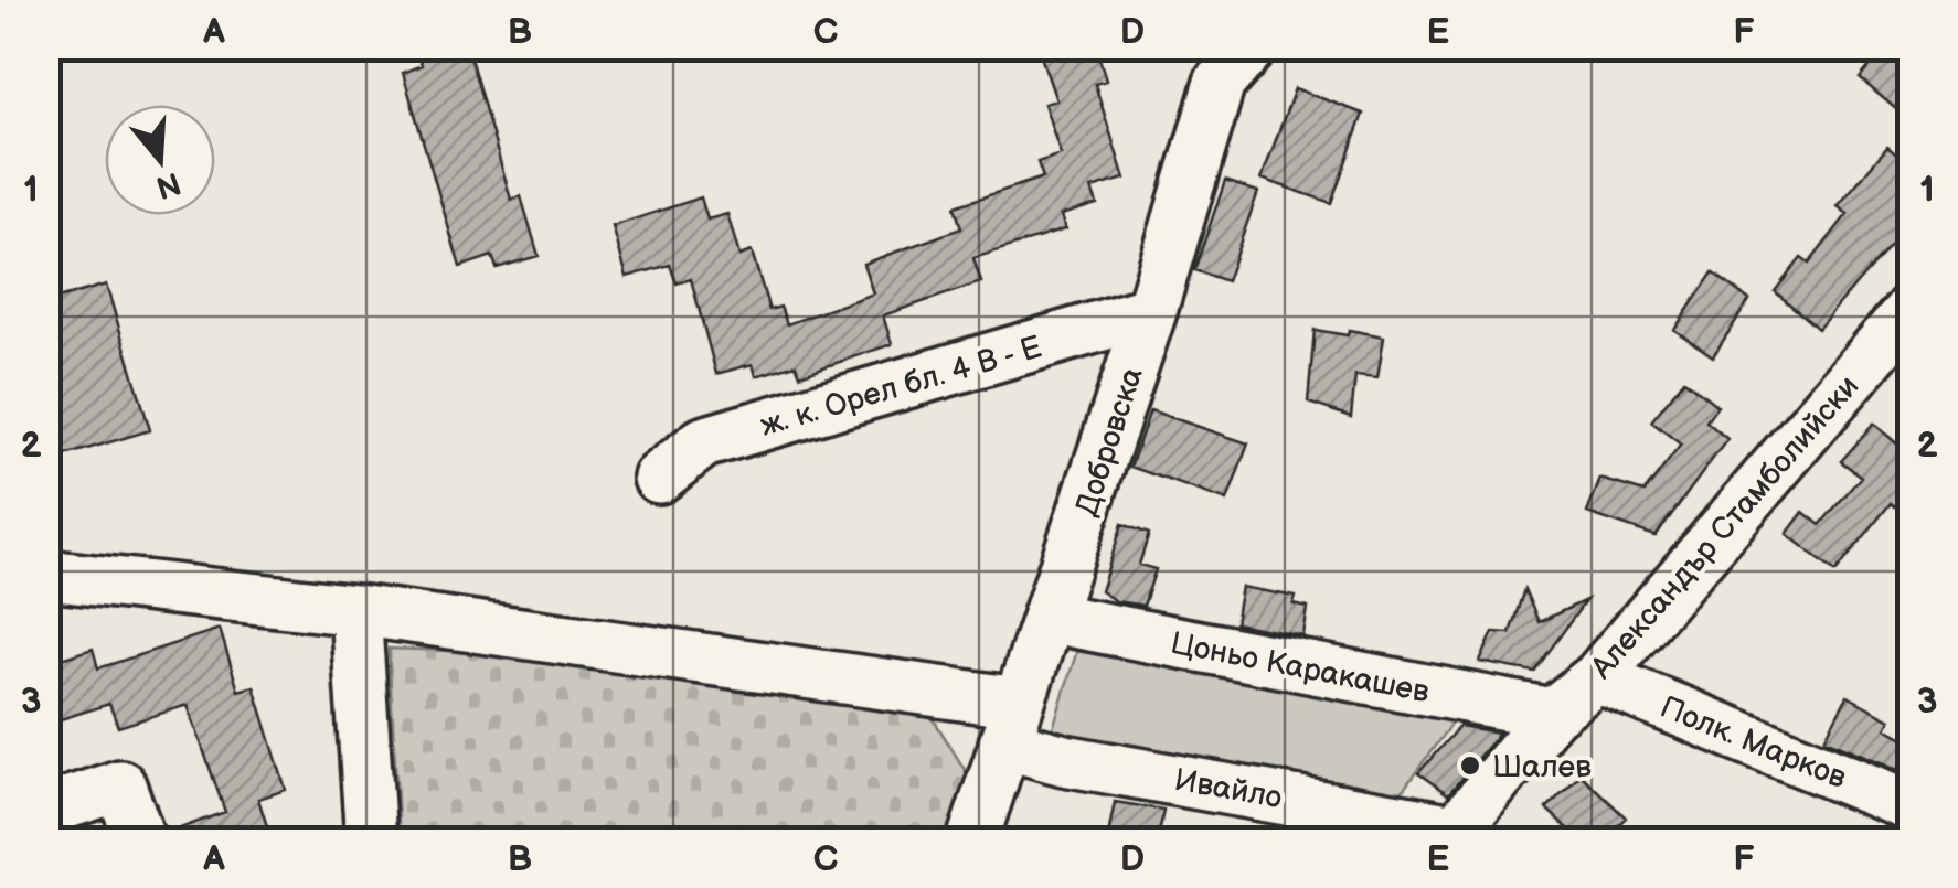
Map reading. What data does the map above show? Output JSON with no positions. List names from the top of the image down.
{
  "streets": {
    "street": [
      "ж. к. Орел бл. 4 В - Е",
      "Добровска",
      "Александър Стамболийски",
      "Цоньо Каракашев",
      "Полк. Марков",
      "Ивайло"
    ]
  },
  "crossings": [
    ["ж. к. Орел бл. 4 В - Е", "Добровска"],
    ["Добровска", "Цоньо Каракашев"],
    ["Добровска", "Ивайло"],
    ["Александър Стамболийски", "Цоньо Каракашев"],
    ["Александър Стамболийски", "Полк. Марков"],
    ["Александър Стамболийски", "Ивайло"]
  ],
  "places": ["Шалев"],
  "north": "bottom",
  "grid": {
    "columns": [
      "A",
      "B",
      "C",
      "D",
      "E",
      "F"
    ],
    "rows": ["1", "2", "3"]
  }
}
